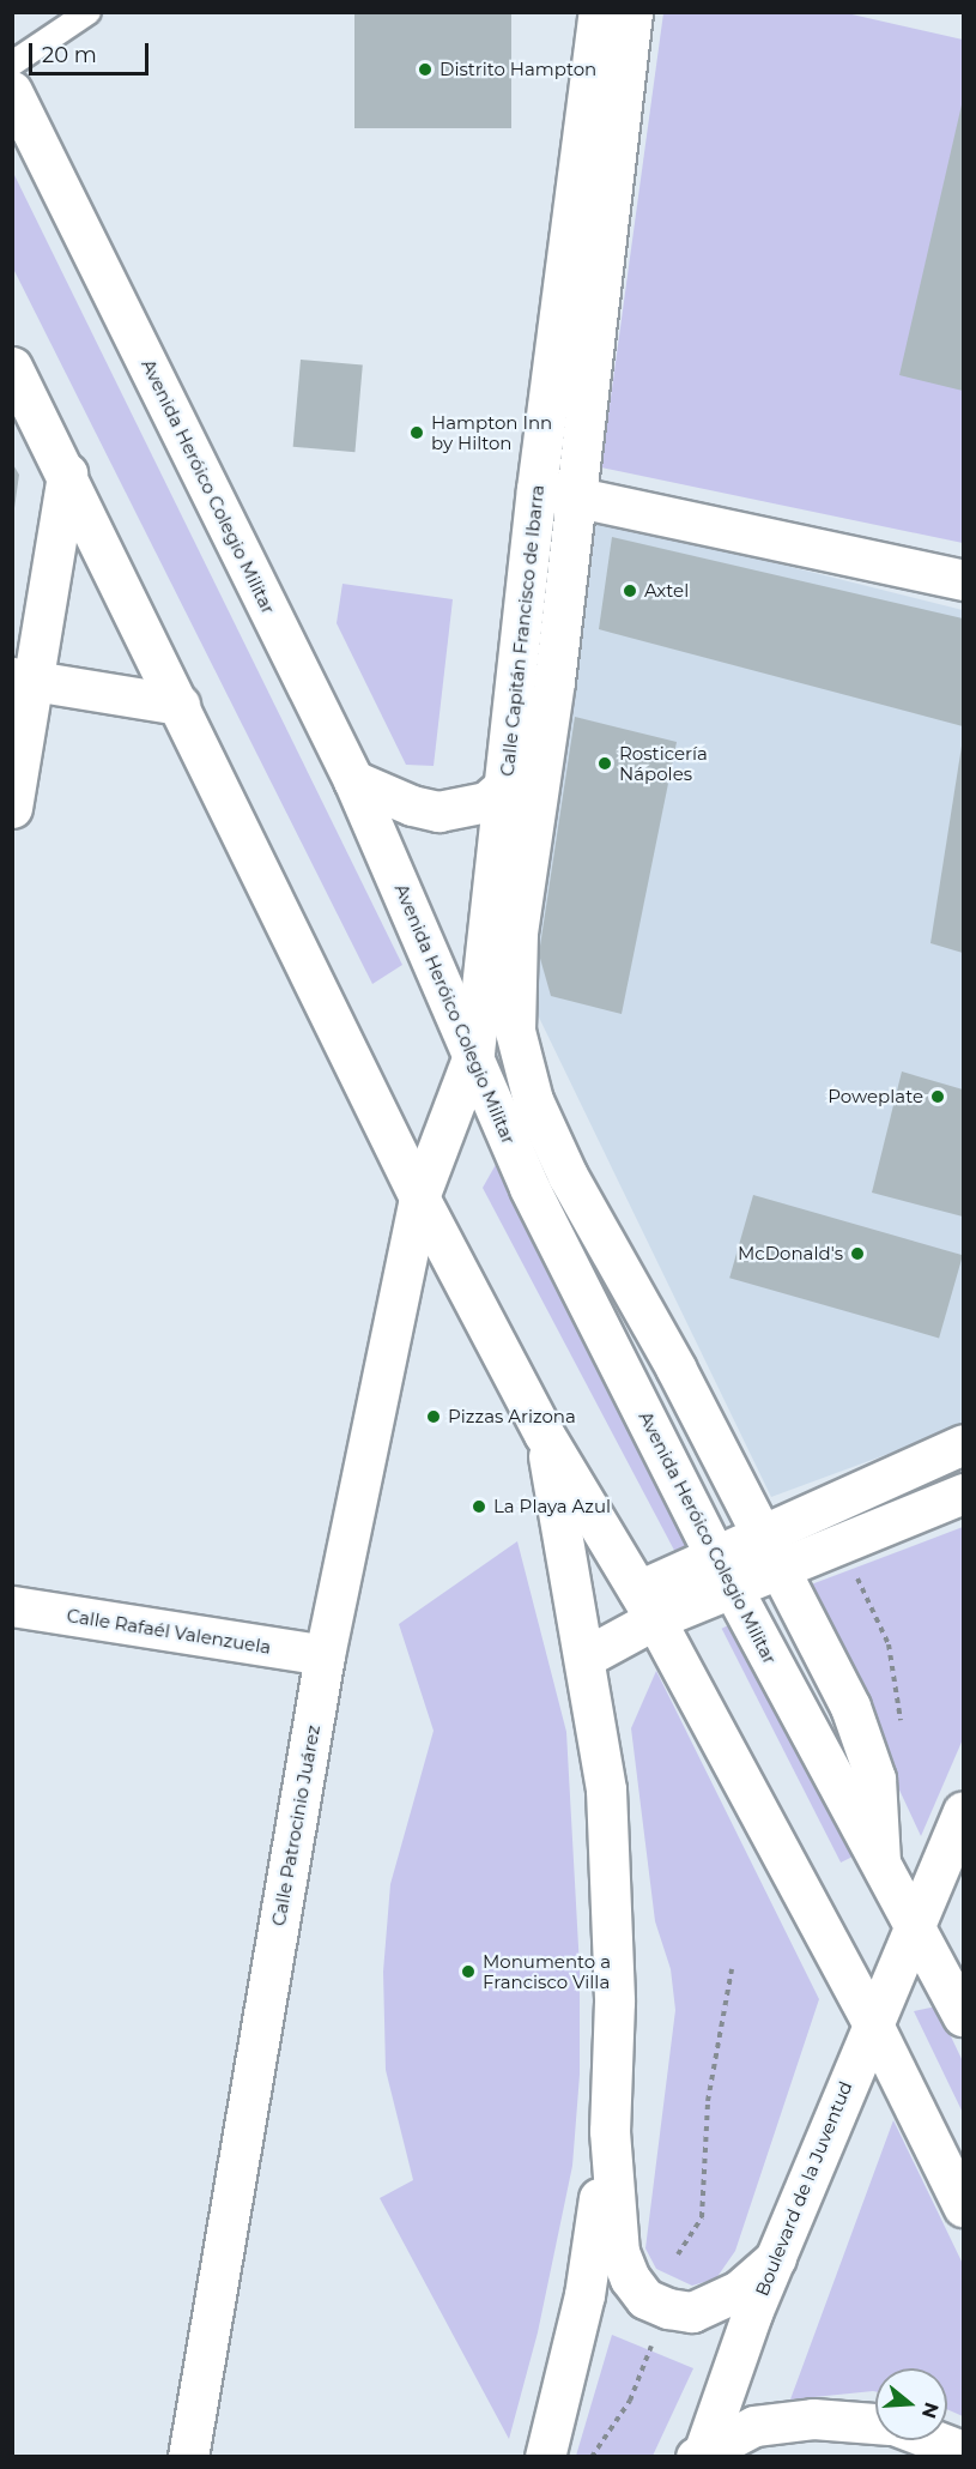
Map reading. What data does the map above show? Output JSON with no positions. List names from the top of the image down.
{
  "streets": {
    "main road": [
      "Avenida Heróico Colegio Militar",
      "Calle Capitán Francisco de Ibarra",
      "Calle Rafaél Valenzuela",
      "Calle Patrocinio Juárez",
      "Boulevard de la Juventud"
    ]
  },
  "crossings": [
    ["Avenida Heróico Colegio Militar", "Calle Capitán Francisco de Ibarra"],
    ["Avenida Heróico Colegio Militar", "Boulevard de la Juventud"],
    ["Calle Capitán Francisco de Ibarra", "Calle Patrocinio Juárez"],
    ["Calle Rafaél Valenzuela", "Calle Patrocinio Juárez"]
  ],
  "places": [
    "Distrito Hampton",
    "Hampton Inn by Hilton",
    "Axtel",
    "Rosticería Nápoles",
    "Poweplate",
    "McDonald's",
    "Pizzas Arizona",
    "La Playa Azul",
    "Monumento a Francisco Villa"
  ],
  "scale_bar": "20 m",
  "north": "right"
}
